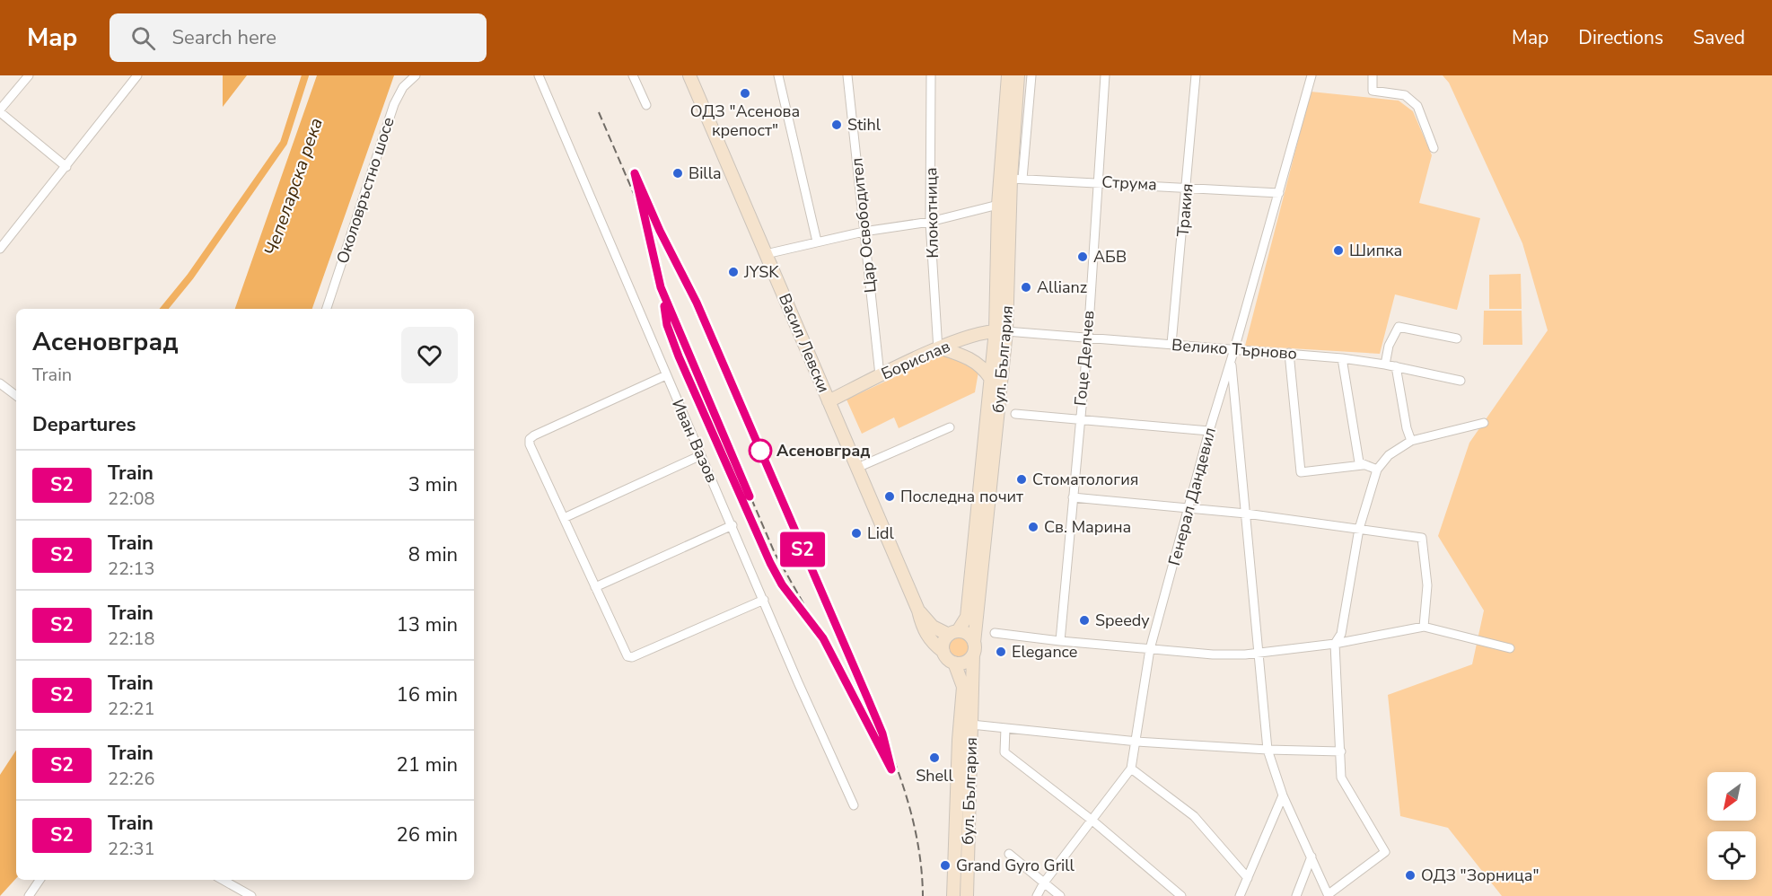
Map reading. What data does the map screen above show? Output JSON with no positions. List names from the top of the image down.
{
  "streets": {
    "main road": ["Васил Левски", "бул. България", "Борислав"],
    "street": [
      "Струма",
      "Околовръстно шосе",
      "Тракия",
      "Клокотница",
      "Цар Освободител",
      "Велико Търново",
      "Гоце Делчев",
      "Иван Вазов",
      "Генерал Дандевил"
    ]
  },
  "crossings": [
    ["Струма", "Тракия"],
    ["Струма", "Гоце Делчев"],
    ["Струма", "бул. България"],
    ["Струма", "Генерал Дандевил"],
    ["Тракия", "Велико Търново"],
    ["Клокотница", "Борислав"],
    ["Цар Освободител", "Борислав"],
    ["Васил Левски", "бул. България"],
    ["Васил Левски", "Борислав"],
    ["Велико Търново", "Гоце Делчев"],
    ["Велико Търново", "бул. България"],
    ["Велико Търново", "Борислав"],
    ["Велико Търново", "Генерал Дандевил"],
    ["бул. България", "Борислав"]
  ],
  "water": ["Чепеларска река"],
  "places": [
    "ОДЗ \"Асенова крепост\"",
    "Stihl",
    "Billa",
    "Шипка",
    "АБВ",
    "JYSK",
    "Allianz",
    "Асеновград",
    "Стоматология",
    "Последна почит",
    "Св. Марина",
    "Lidl",
    "Speedy",
    "Elegance",
    "Shell",
    "Grand Gyro Grill",
    "ОДЗ \"Зорница\""
  ],
  "north": "bottom left",
  "page": {
    "header": "Map",
    "search": "Search here",
    "nav": ["Map", "Directions", "Saved"],
    "on_map": "S2",
    "heading": [
      ["Асеновград", "Train"],
      "Departures"
    ],
    "list": [
      {
        "mark": "S2",
        "name": "Train",
        "note": "22:08",
        "value": "3 min"
      },
      {
        "mark": "S2",
        "name": "Train",
        "note": "22:13",
        "value": "8 min"
      },
      {
        "mark": "S2",
        "name": "Train",
        "note": "22:18",
        "value": "13 min"
      },
      {
        "mark": "S2",
        "name": "Train",
        "note": "22:21",
        "value": "16 min"
      },
      {
        "mark": "S2",
        "name": "Train",
        "note": "22:26",
        "value": "21 min"
      },
      {
        "mark": "S2",
        "name": "Train",
        "note": "22:31",
        "value": "26 min"
      }
    ]
  }
}
